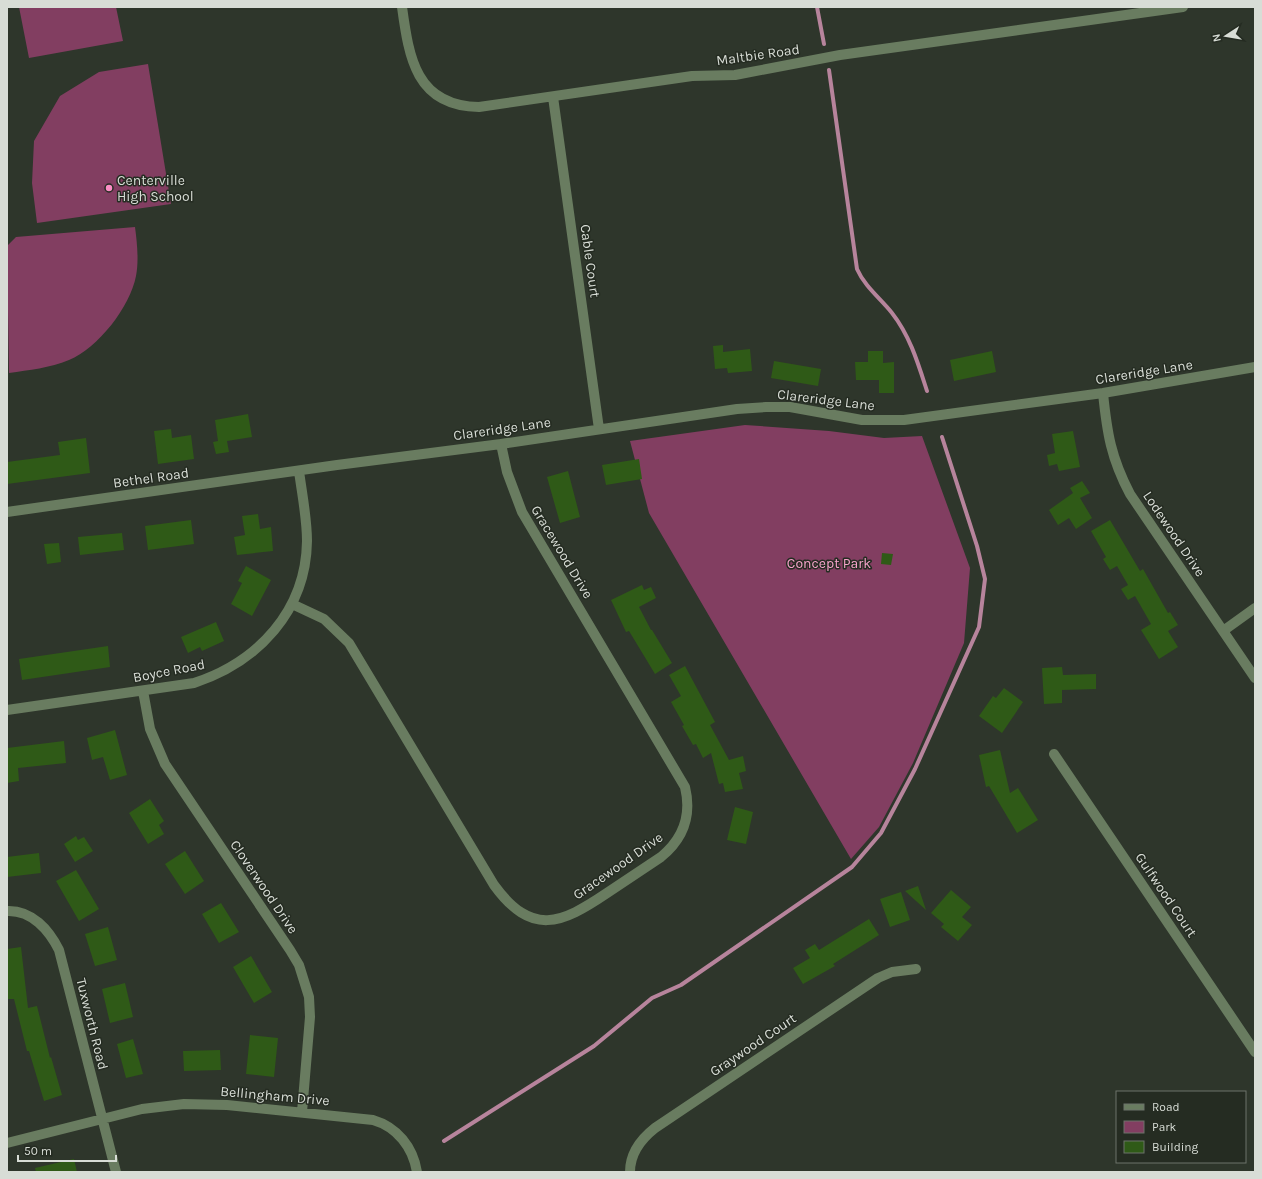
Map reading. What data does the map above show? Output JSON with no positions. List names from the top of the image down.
{
  "streets": {
    "street": [
      "Maltbie Road",
      "Cable Court",
      "Clareridge Lane",
      "Bethel Road",
      "Lodewood Drive",
      "Gracewood Drive",
      "Boyce Road",
      "Cloverwood Drive",
      "Gulfwood Court",
      "Tuxworth Road",
      "Graywood Court",
      "Bellingham Drive"
    ]
  },
  "crossings": [
    ["Maltbie Road", "Cable Court"],
    ["Cable Court", "Clareridge Lane"],
    ["Clareridge Lane", "Bethel Road"],
    ["Clareridge Lane", "Lodewood Drive"],
    ["Clareridge Lane", "Gracewood Drive"],
    ["Clareridge Lane", "Boyce Road"],
    ["Bethel Road", "Boyce Road"],
    ["Gracewood Drive", "Boyce Road"],
    ["Boyce Road", "Cloverwood Drive"],
    ["Cloverwood Drive", "Bellingham Drive"],
    ["Tuxworth Road", "Bellingham Drive"]
  ],
  "parks": ["Concept Park"],
  "places": ["Centerville High School"],
  "legend": ["Road", "Park", "Building"],
  "scale_bar": "50 m",
  "north": "left"
}
